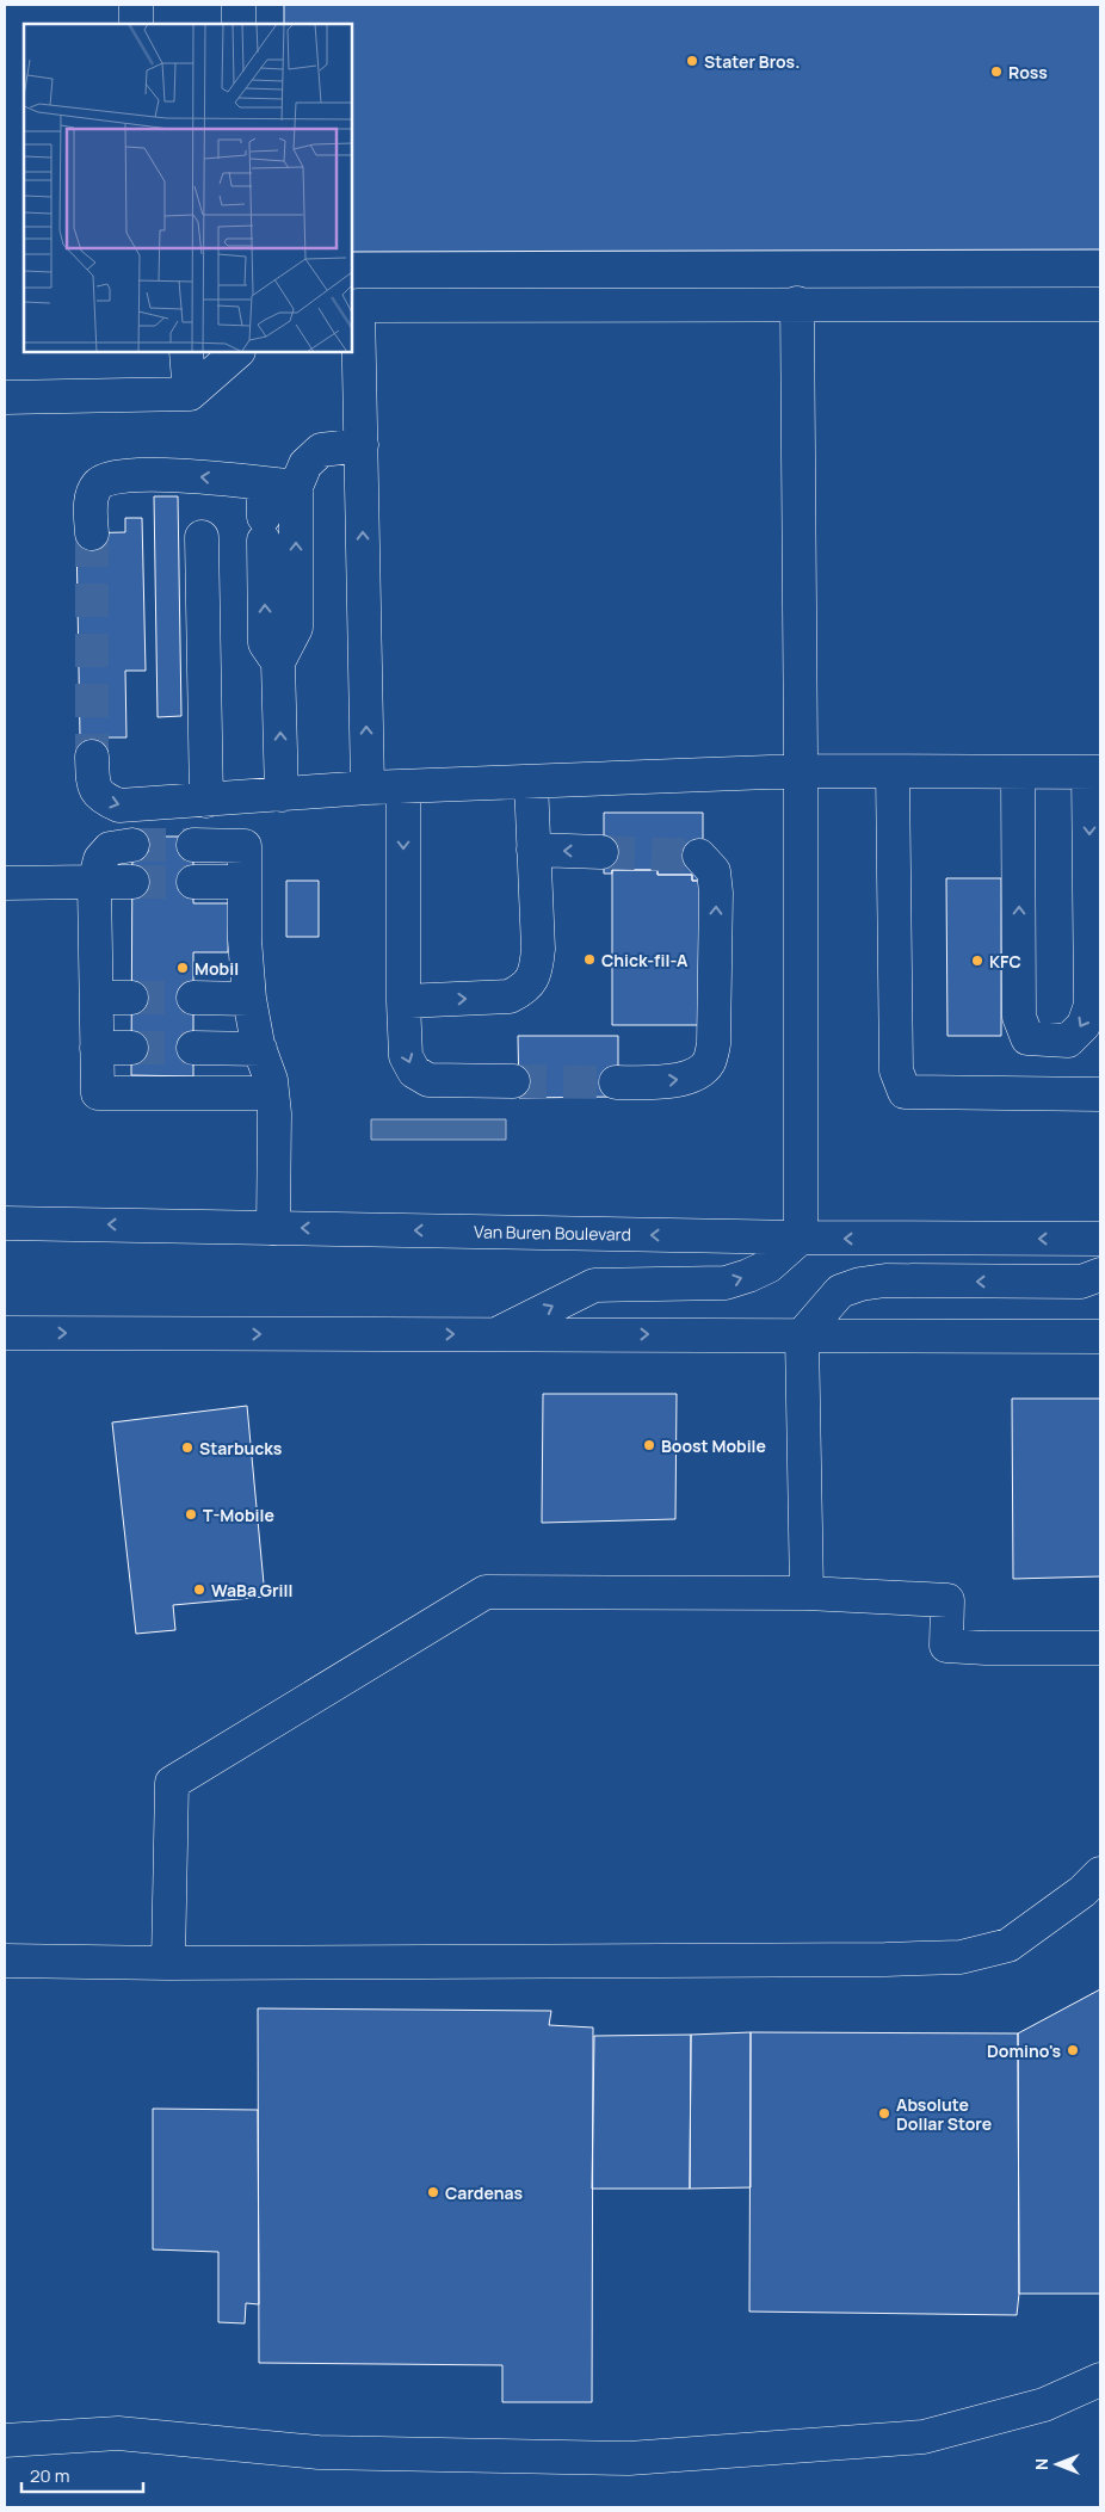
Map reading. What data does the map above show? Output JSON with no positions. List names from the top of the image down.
{
  "streets": {
    "main road": ["Van Buren Boulevard"]
  },
  "places": [
    "Stater Bros.",
    "Ross",
    "Chick-fil-A",
    "KFC",
    "Mobil",
    "Boost Mobile",
    "Starbucks",
    "T-Mobile",
    "WaBa Grill",
    "Domino's",
    "Absolute Dollar Store",
    "Cardenas"
  ],
  "scale_bar": "20 m",
  "north": "left"
}
